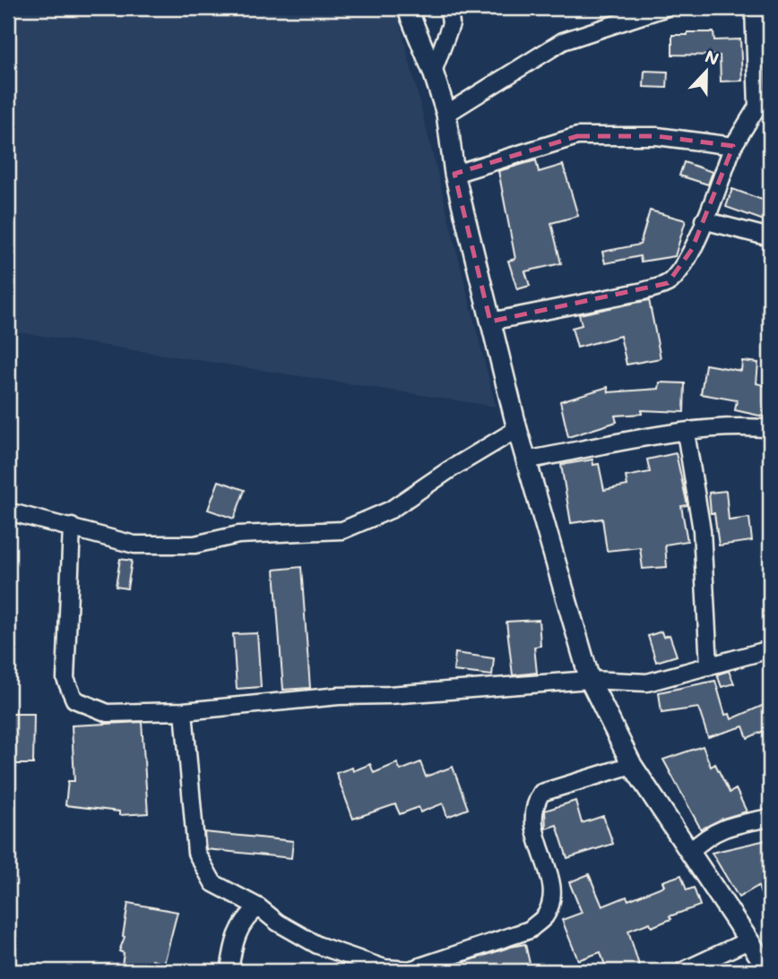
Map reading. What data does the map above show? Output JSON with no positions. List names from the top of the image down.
{
  "north": "top"
}
